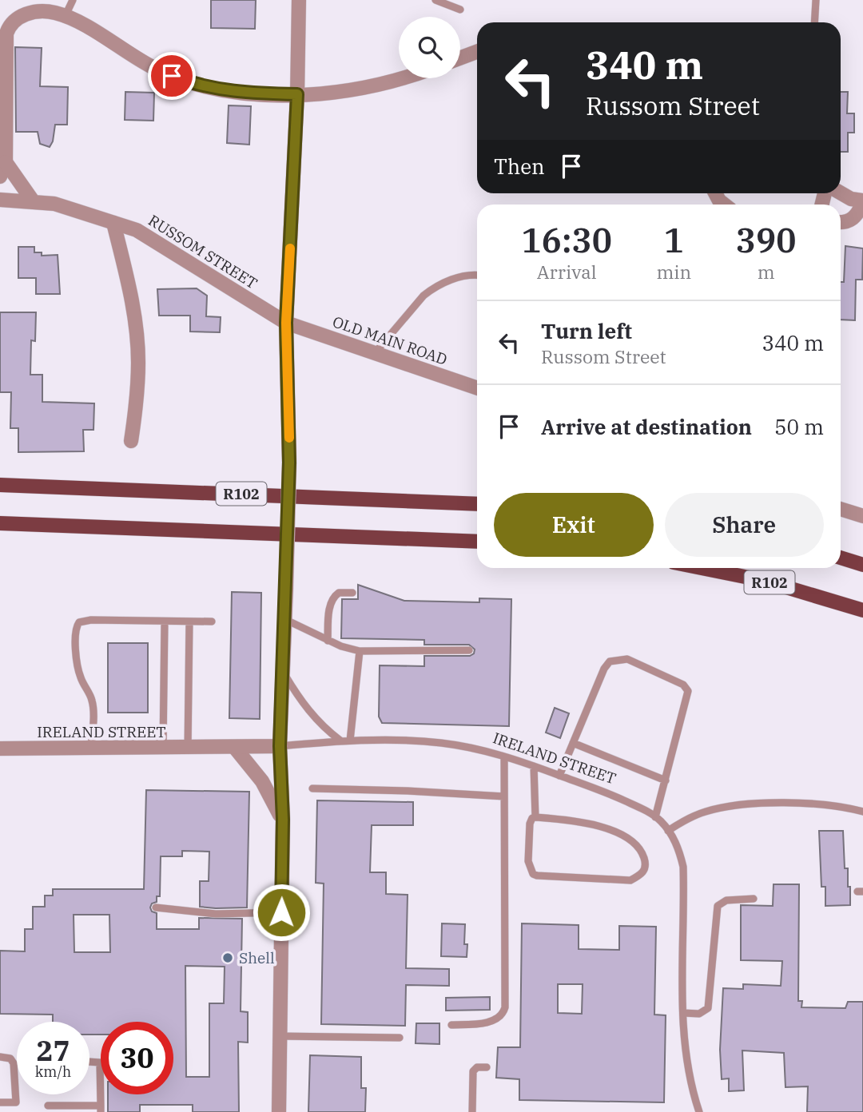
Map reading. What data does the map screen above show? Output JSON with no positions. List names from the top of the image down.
{
  "streets": {
    "main road": ["R102"],
    "street": ["RUSSOM STREET", "OLD MAIN ROAD", "IRELAND STREET"]
  },
  "crossings": [
    ["RUSSOM STREET", "OLD MAIN ROAD"]
  ],
  "places": ["Shell"],
  "page": {
    "turn": ["340 m", "Russom Street"],
    "then": "Then",
    "eta": [
      "16:30",
      "Arrival",
      "1",
      "min",
      "390",
      "m"
    ],
    "list": [
      {
        "name": "Turn left",
        "note": "Russom Street",
        "value": "340 m"
      },
      {
        "name": "Arrive at destination",
        "value": "50 m"
      }
    ],
    "buttons": ["Exit", "Share"],
    "speed": "27 km/h",
    "limit": "30"
  }
}
